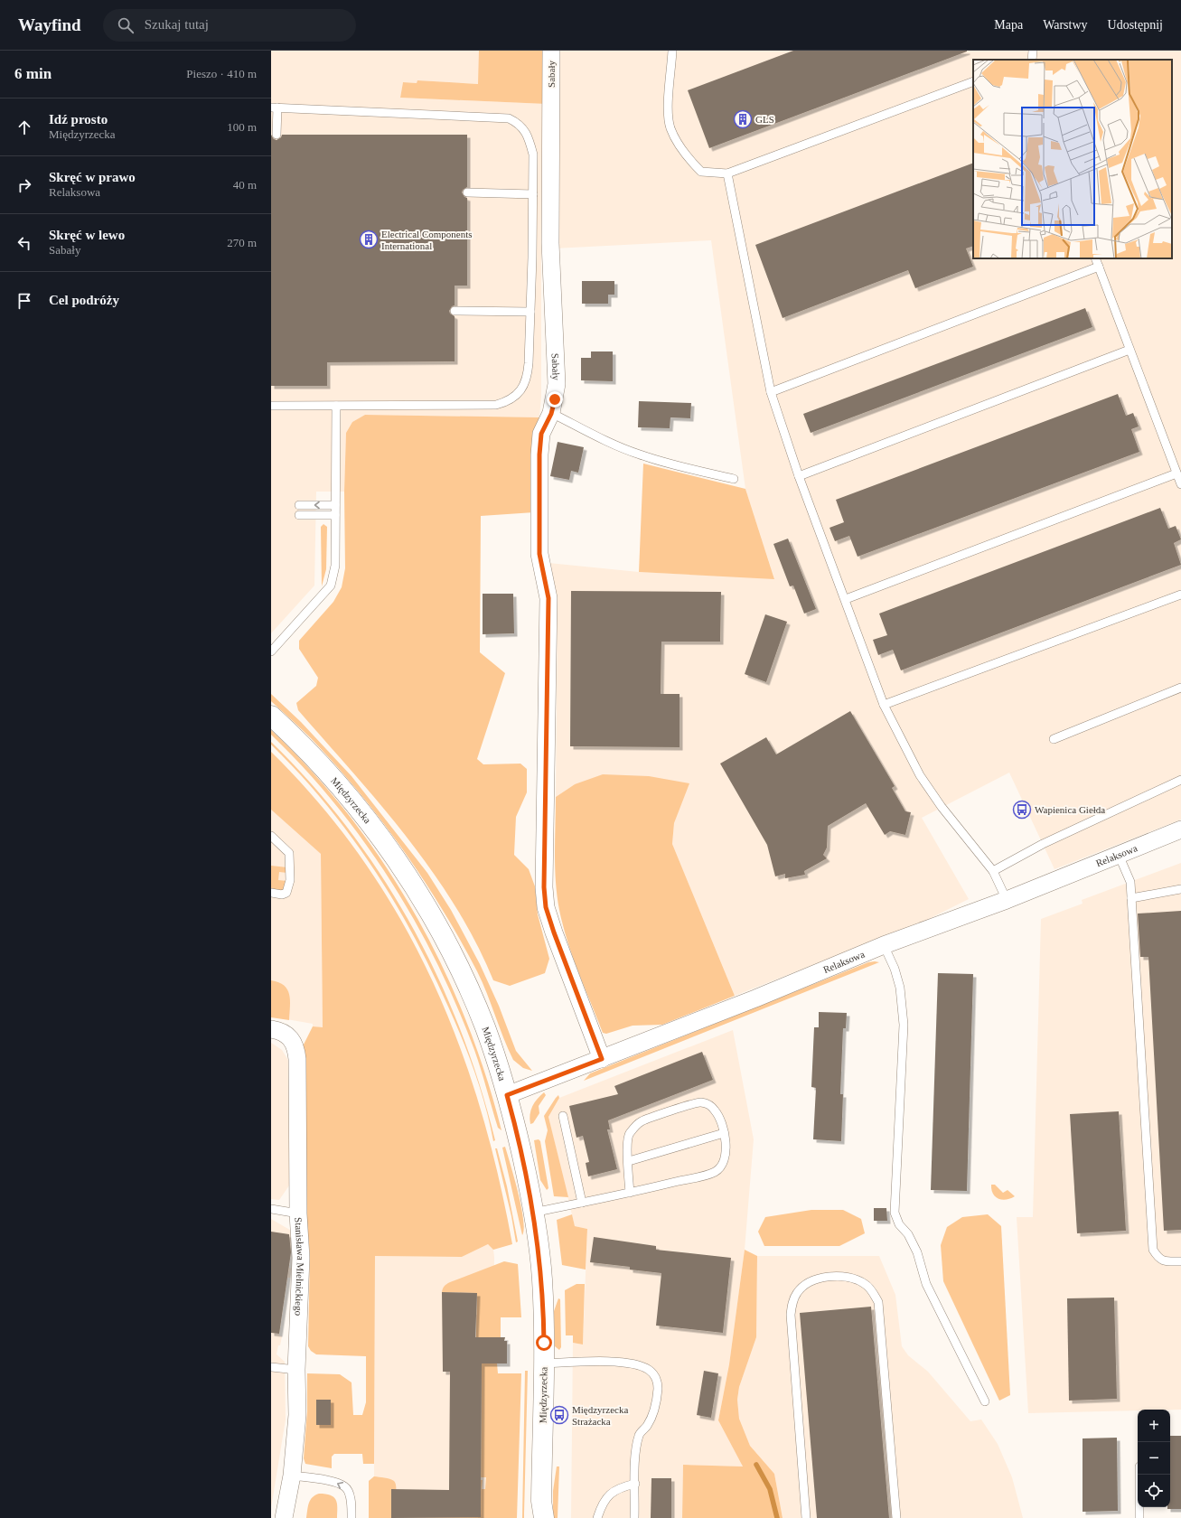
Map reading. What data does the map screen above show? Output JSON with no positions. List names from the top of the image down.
{
  "streets": {
    "main road": ["Międzyrzecka"],
    "street": ["Sabały", "Relaksowa", "Stanisława Mielnickiego"]
  },
  "crossings": [
    ["Sabały", "Relaksowa"],
    ["Międzyrzecka", "Relaksowa"]
  ],
  "places": {
    "building": ["GLS", "Electrical Components International"],
    "bus stop": ["Wapienica Giełda", "Międzyrzecka Strażacka"]
  },
  "page": {
    "header": "Wayfind",
    "search": "Szukaj tutaj",
    "nav": ["Mapa", "Warstwy", "Udostępnij"],
    "heading": ["6 min", "Pieszo · 410 m"],
    "list": [
      ["Idź prosto", "Międzyrzecka", "100 m"],
      ["Skręć w prawo", "Relaksowa", "40 m"],
      ["Skręć w lewo", "Sabały", "270 m"],
      "Cel podróży"
    ],
    "map_buttons": ["+", "−"]
  }
}
